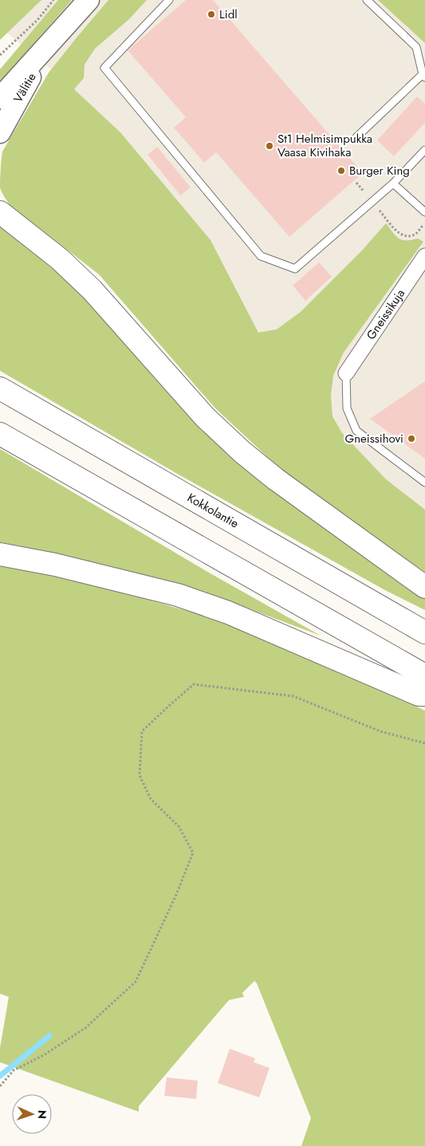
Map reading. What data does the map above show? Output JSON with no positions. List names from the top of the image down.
{
  "streets": {
    "highway": ["Kokkolantie"],
    "main road": ["Välitie"],
    "street": ["Gneissikuja"]
  },
  "places": [
    "Lidl",
    "St1 Helmisimpukka Vaasa Kivihaka",
    "Burger King",
    "Gneissihovi"
  ],
  "north": "right"
}
